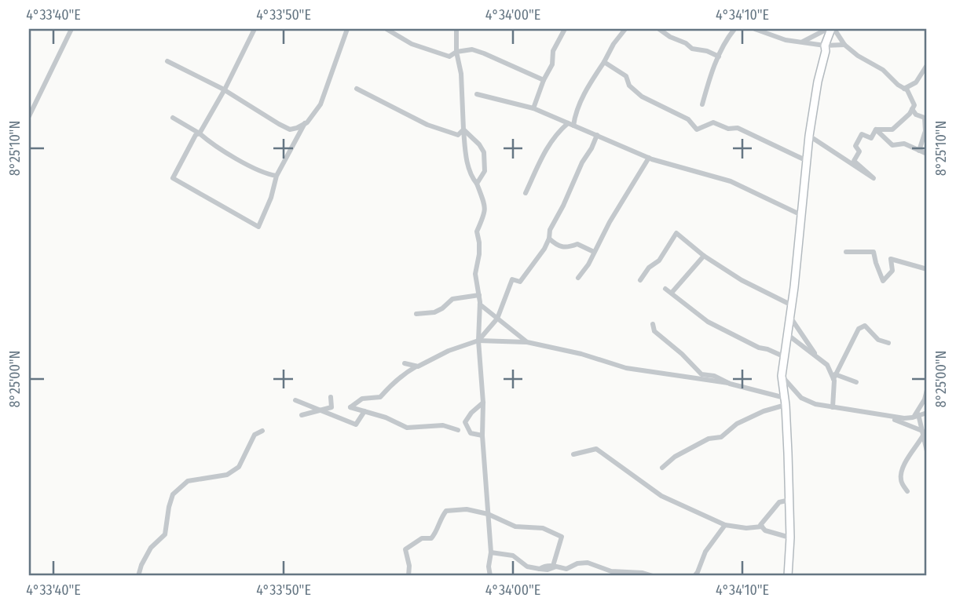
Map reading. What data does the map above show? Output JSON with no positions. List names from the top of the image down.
{
  "coordinates": [
    "4°33'40\"E",
    "4°33'50\"E",
    "4°34'00\"E",
    "4°34'10\"E",
    "8°25'10\"N",
    "8°25'00\"N"
  ]
}
